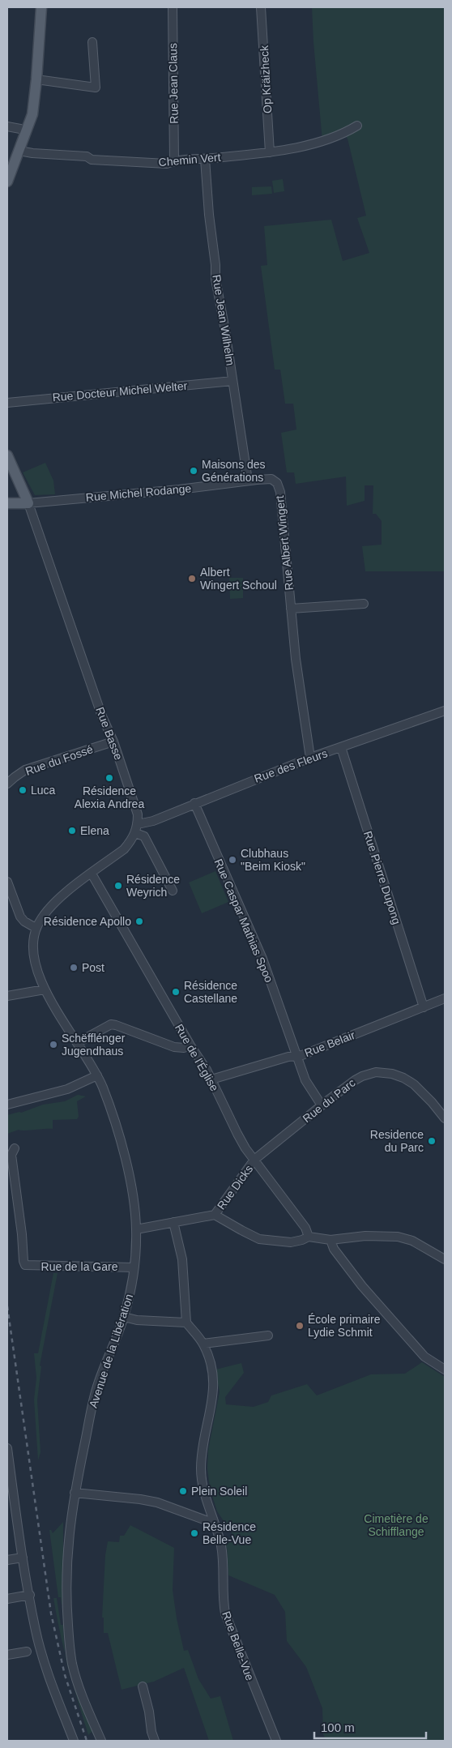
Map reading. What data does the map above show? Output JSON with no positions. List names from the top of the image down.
{
  "streets": {
    "street": [
      "Op Kräizheck",
      "Rue Jean Claus",
      "Chemin Vert",
      "Rue Jean Wilhelm",
      "Rue Docteur Michel Welter",
      "Rue Michel Rodange",
      "Rue Albert Wingert",
      "Rue Basse",
      "Rue du Fossé",
      "Rue des Fleurs",
      "Rue Pierre Dupong",
      "Rue Caspar Mathias Spoo",
      "Rue Belair",
      "Rue de l'Église",
      "Rue du Parc",
      "Rue Dicks",
      "Rue de la Gare",
      "Avenue de la Libération",
      "Rue Belle-Vue"
    ]
  },
  "crossings": [
    ["Op Kräizheck", "Chemin Vert"],
    ["Rue Jean Claus", "Chemin Vert"],
    ["Chemin Vert", "Rue Jean Wilhelm"],
    ["Rue Jean Wilhelm", "Rue Docteur Michel Welter"],
    ["Rue Jean Wilhelm", "Rue Michel Rodange"],
    ["Rue Jean Wilhelm", "Rue Albert Wingert"],
    ["Rue Michel Rodange", "Rue Albert Wingert"],
    ["Rue Michel Rodange", "Rue Basse"],
    ["Rue Albert Wingert", "Rue des Fleurs"],
    ["Rue Basse", "Rue du Fossé"],
    ["Rue Basse", "Rue des Fleurs"],
    ["Rue Basse", "Rue de l'Église"],
    ["Rue Basse", "Avenue de la Libération"],
    ["Rue des Fleurs", "Rue Pierre Dupong"],
    ["Rue des Fleurs", "Rue Caspar Mathias Spoo"],
    ["Rue Pierre Dupong", "Rue Belair"],
    ["Rue Caspar Mathias Spoo", "Rue Belair"],
    ["Rue Caspar Mathias Spoo", "Rue du Parc"],
    ["Rue Belair", "Rue de l'Église"],
    ["Rue de l'Église", "Rue du Parc"],
    ["Rue de l'Église", "Rue Dicks"],
    ["Rue du Parc", "Rue Dicks"],
    ["Rue de la Gare", "Avenue de la Libération"]
  ],
  "parks": ["Cimetière de Schifflange"],
  "places": [
    "Maisons des Générations",
    "Albert Wingert Schoul",
    "Résidence Alexia Andrea",
    "Luca",
    "Elena",
    "Clubhaus \"Beim Kiosk\"",
    "Résidence Weyrich",
    "Résidence Apollo",
    "Post",
    "Résidence Castellane",
    "Schëfflénger Jugendhaus",
    "Residence du Parc",
    "École primaire Lydie Schmit",
    "Plein Soleil",
    "Résidence Belle-Vue"
  ],
  "scale_bar": "100 m"
}
